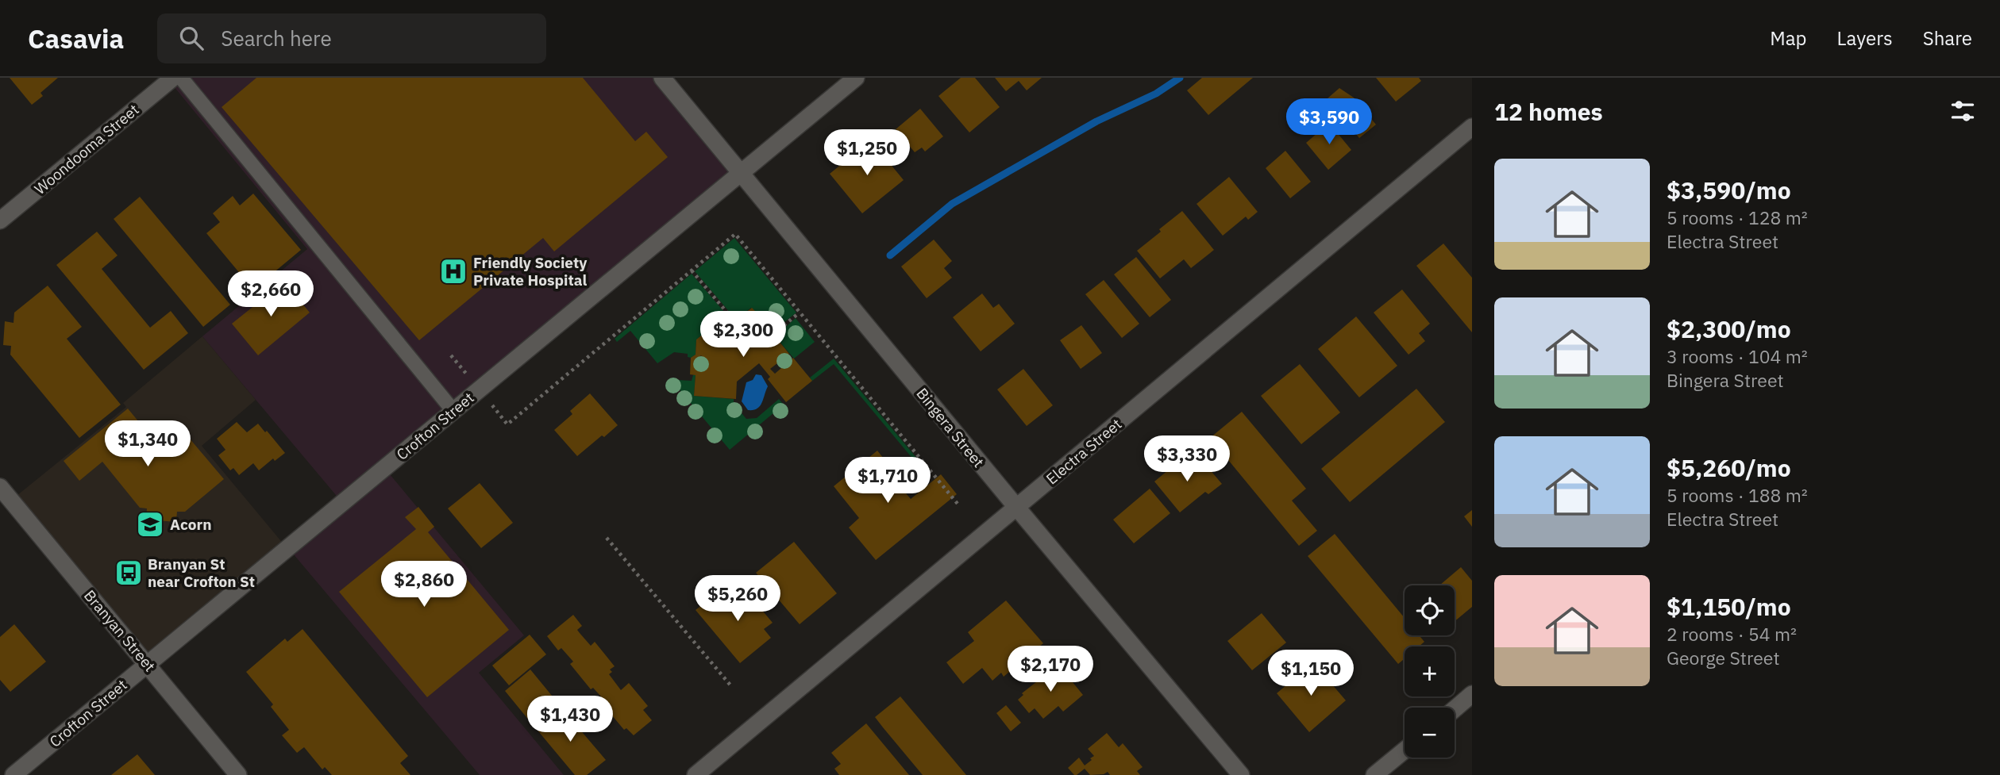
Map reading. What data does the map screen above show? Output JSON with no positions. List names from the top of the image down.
{
  "streets": {
    "street": [
      "Woondooma Street",
      "Crofton Street",
      "Bingera Street",
      "Electra Street",
      "Branyan Street"
    ]
  },
  "crossings": [
    ["Crofton Street", "Bingera Street"],
    ["Crofton Street", "Branyan Street"],
    ["Bingera Street", "Electra Street"]
  ],
  "places": {
    "hospital": ["Friendly Society Private Hospital"],
    "school or university": ["Acorn"],
    "bus stop": ["Branyan St near Crofton St"]
  },
  "page": {
    "header": "Casavia",
    "search": "Search here",
    "nav": ["Map", "Layers", "Share"],
    "heading": "12 homes",
    "price": [
      "$3,590",
      "$1,250",
      "$2,660",
      "$2,300",
      "$1,340",
      "$3,330",
      "$1,710",
      "$2,860",
      "$5,260",
      "$2,170",
      "$1,150",
      "$1,430"
    ],
    "list": [
      {
        "name": "$3,590/mo",
        "note": "5 rooms · 128 m² · Electra Street"
      },
      {
        "name": "$2,300/mo",
        "note": "3 rooms · 104 m² · Bingera Street"
      },
      {
        "name": "$5,260/mo",
        "note": "5 rooms · 188 m² · Electra Street"
      },
      {
        "name": "$1,150/mo",
        "note": "2 rooms · 54 m² · George Street"
      }
    ],
    "map_buttons": ["+", "−"]
  }
}
